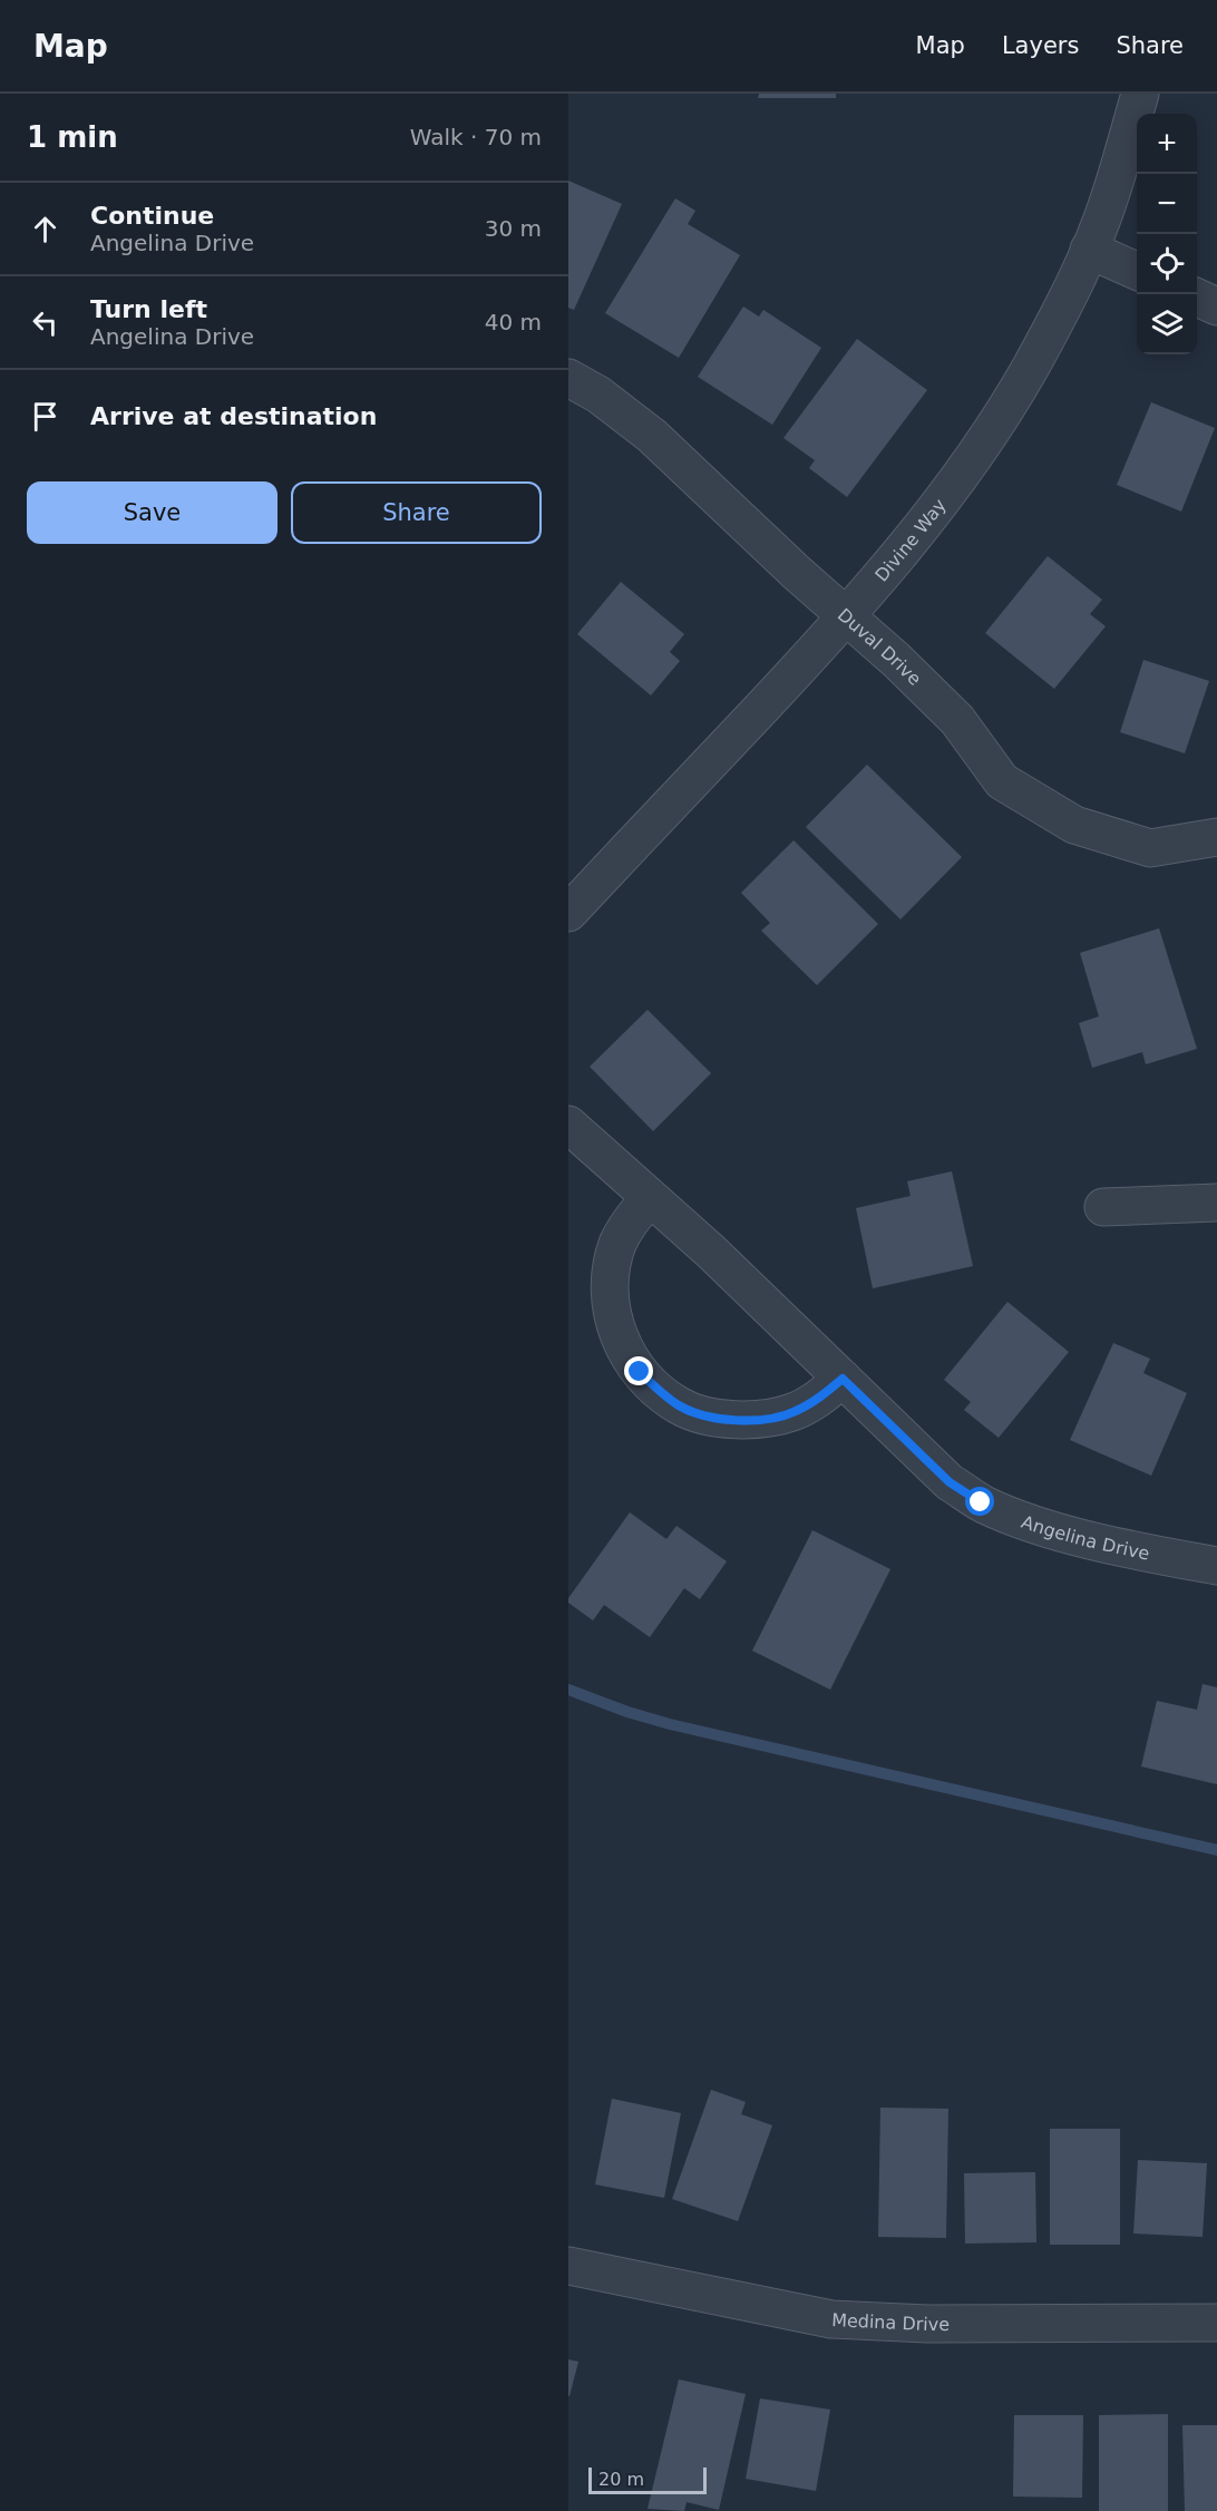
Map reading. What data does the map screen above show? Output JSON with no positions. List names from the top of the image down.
{
  "streets": {
    "street": [
      "Divine Way",
      "Duval Drive",
      "Angelina Drive",
      "Medina Drive"
    ]
  },
  "crossings": [
    ["Divine Way", "Duval Drive"]
  ],
  "scale_bar": "20 m",
  "page": {
    "header": "Map",
    "nav": ["Map", "Layers", "Share"],
    "heading": ["1 min", "Walk · 70 m"],
    "map_buttons": ["+", "−"],
    "list": [
      ["Continue", "Angelina Drive", "30 m"],
      ["Turn left", "Angelina Drive", "40 m"],
      "Arrive at destination"
    ],
    "buttons": ["Save", "Share"],
    "scale": "20 m"
  }
}
